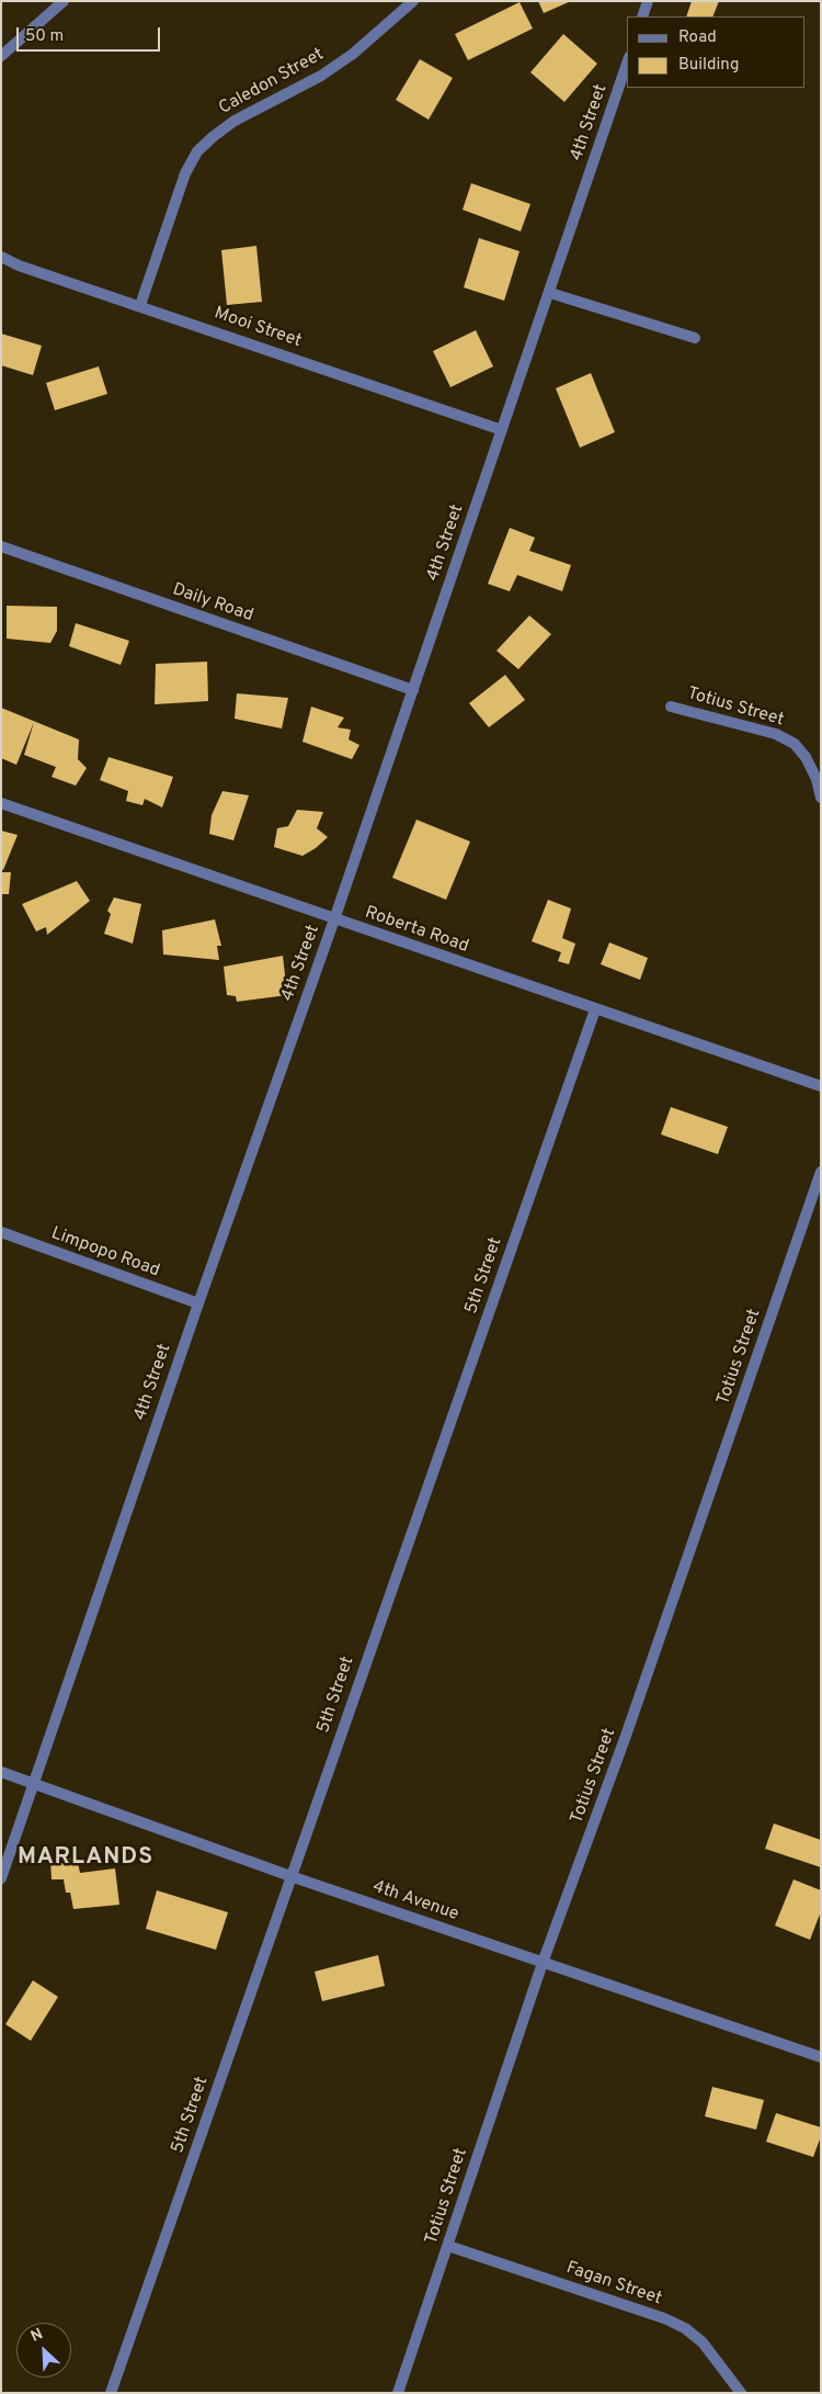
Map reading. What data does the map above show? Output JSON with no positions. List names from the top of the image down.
{
  "streets": {
    "street": [
      "Caledon Street",
      "4th Street",
      "Mooi Street",
      "Daily Road",
      "Totius Street",
      "Roberta Road",
      "Limpopo Road",
      "5th Street",
      "4th Avenue",
      "Fagan Street"
    ]
  },
  "crossings": [
    ["Caledon Street", "Mooi Street"],
    ["4th Street", "Mooi Street"],
    ["4th Street", "Daily Road"],
    ["4th Street", "Roberta Road"],
    ["4th Street", "Limpopo Road"],
    ["4th Street", "4th Avenue"],
    ["Totius Street", "4th Avenue"],
    ["Totius Street", "Fagan Street"],
    ["Roberta Road", "5th Street"],
    ["5th Street", "4th Avenue"]
  ],
  "districts": ["MARLANDS"],
  "legend": ["Road", "Building"],
  "scale_bar": "50 m",
  "north": "top left"
}
